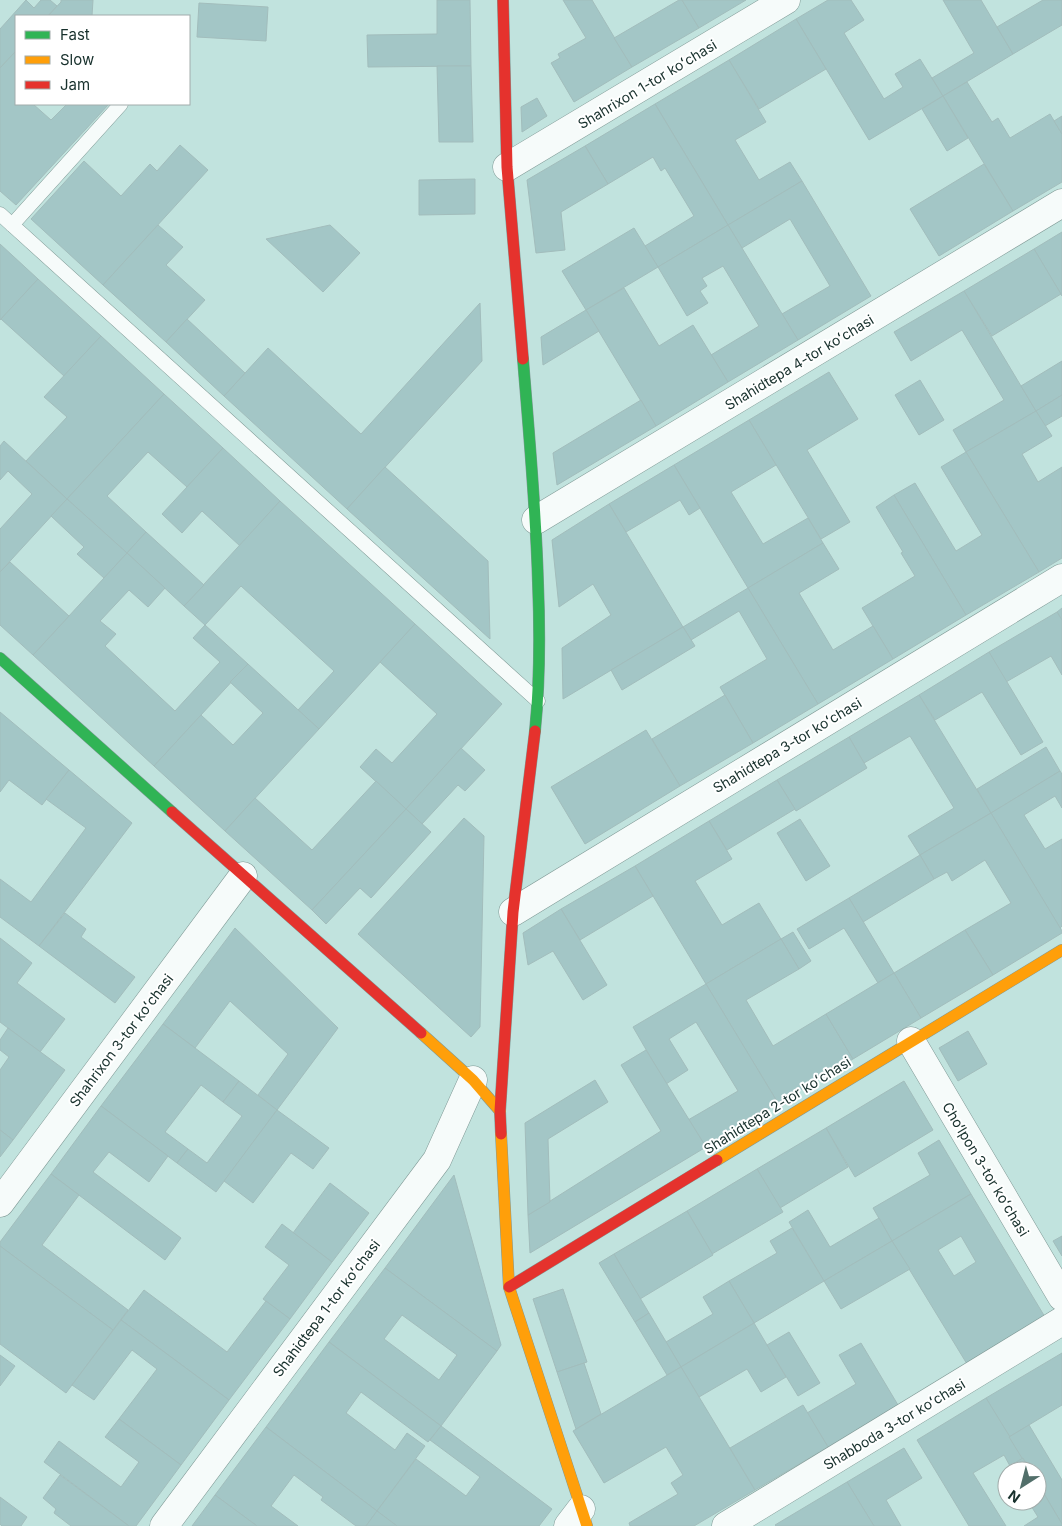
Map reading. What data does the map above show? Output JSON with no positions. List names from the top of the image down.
{
  "streets": {
    "street": [
      "Shahrixon 1-tor koʻchasi",
      "Shahidtepa 4-tor koʻchasi",
      "Shahidtepa 3-tor koʻchasi",
      "Shahrixon 3-tor koʻchasi",
      "Shahidtepa 2-tor koʻchasi",
      "Cho‘lpon 3-tor koʻchasi",
      "Shahidtepa 1-tor koʻchasi",
      "Shabboda 3-tor koʻchasi"
    ]
  },
  "crossings": [
    ["Shahidtepa 2-tor koʻchasi", "Cho‘lpon 3-tor koʻchasi"]
  ],
  "legend": ["Fast", "Slow", "Jam"],
  "north": "bottom left"
}
